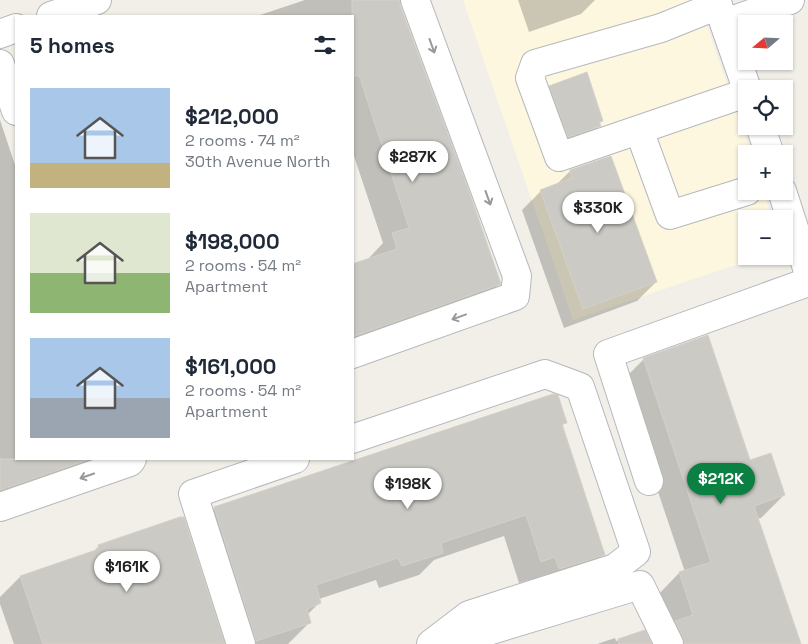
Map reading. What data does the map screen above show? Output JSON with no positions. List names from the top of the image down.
{
  "north": "left",
  "page": {
    "map_buttons": ["+", "−"],
    "heading": "5 homes",
    "list": [
      {
        "name": "$212,000",
        "note": "2 rooms · 74 m² · 30th Avenue North"
      },
      {
        "name": "$198,000",
        "note": "2 rooms · 54 m² · Apartment"
      },
      {
        "name": "$161,000",
        "note": "2 rooms · 54 m² · Apartment"
      }
    ],
    "price": [
      "$287K",
      "$330K",
      "$212K",
      "$198K",
      "$161K"
    ]
  }
}
